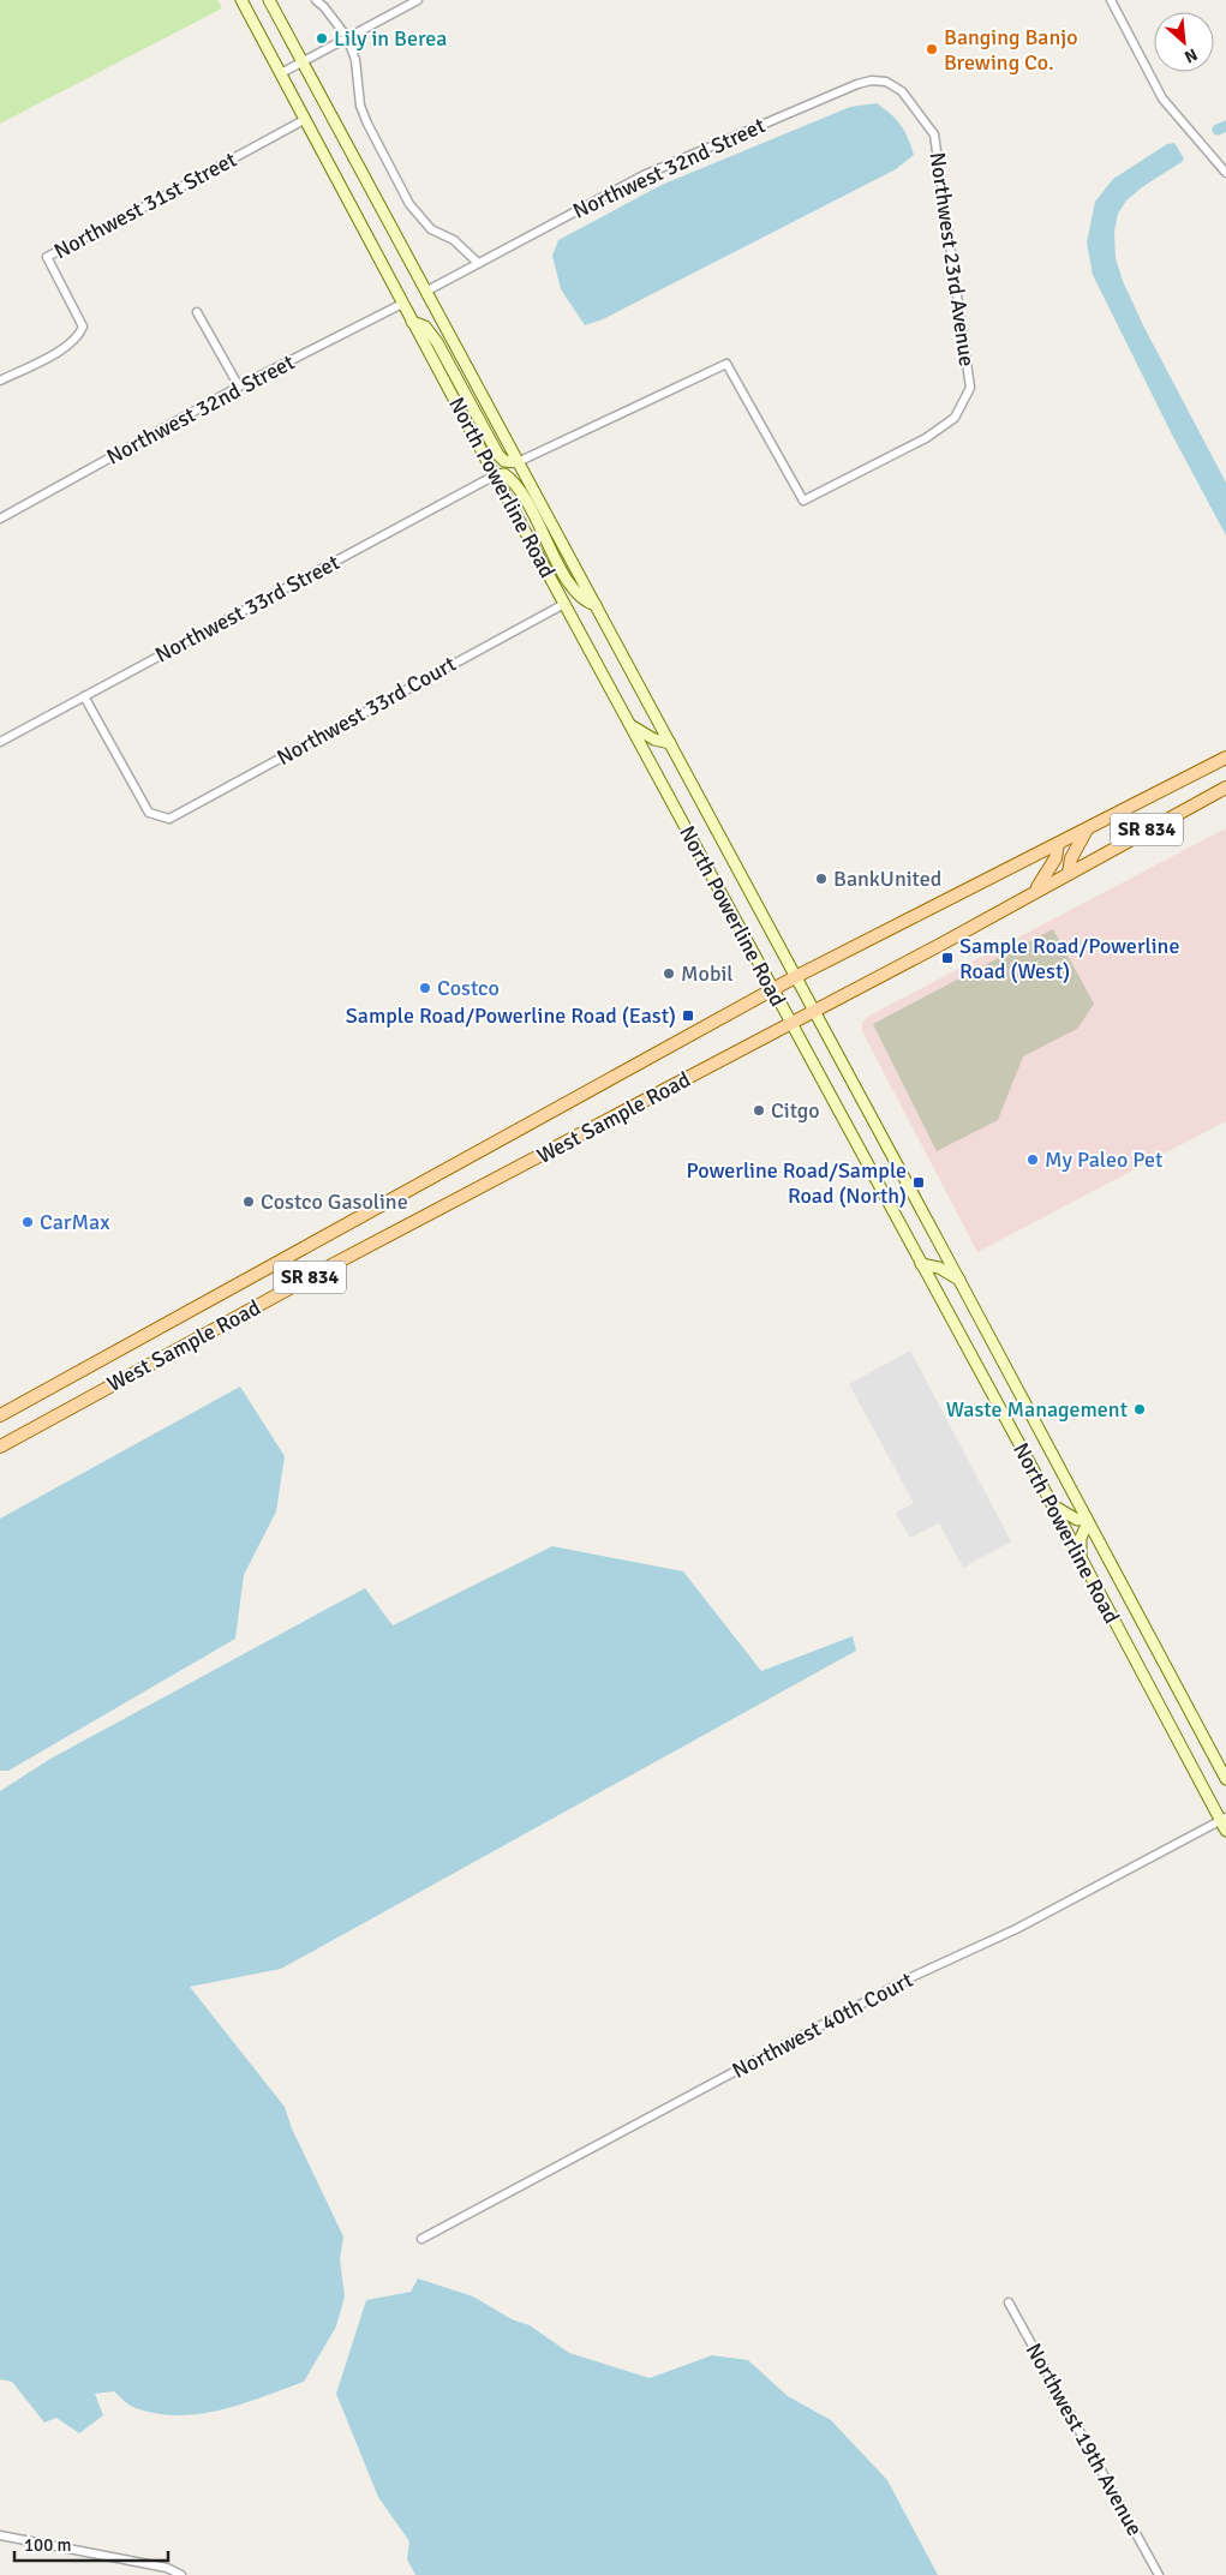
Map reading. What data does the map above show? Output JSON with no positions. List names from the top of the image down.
{
  "streets": {
    "main road": ["North Powerline Road", "SR 834", "West Sample Road"],
    "street": [
      "Northwest 32nd Street",
      "Northwest 31st Street",
      "Northwest 23rd Avenue",
      "Northwest 33rd Street",
      "Northwest 33rd Court",
      "Northwest 40th Court",
      "Northwest 19th Avenue"
    ]
  },
  "crossings": [
    ["Northwest 32nd Street", "Northwest 23rd Avenue"],
    ["Northwest 32nd Street", "North Powerline Road"],
    ["Northwest 31st Street", "North Powerline Road"],
    ["Northwest 23rd Avenue", "North Powerline Road"],
    ["North Powerline Road", "Northwest 33rd Street"],
    ["North Powerline Road", "Northwest 33rd Court"],
    ["North Powerline Road", "West Sample Road"],
    ["North Powerline Road", "Northwest 40th Court"],
    ["Northwest 33rd Street", "Northwest 33rd Court"]
  ],
  "places": {
    "other": [
      "Lily in Berea",
      "Banging Banjo Brewing Co.",
      "BankUnited",
      "Mobil",
      "Costco",
      "Citgo",
      "My Paleo Pet",
      "Costco Gasoline",
      "CarMax",
      "Waste Management"
    ],
    "transit": ["Sample Road/Powerline Road (West)", "Sample Road/Powerline Road (East)", "Powerline Road/Sample Road (North)"]
  },
  "scale_bar": "100 m",
  "north": "bottom right"
}
